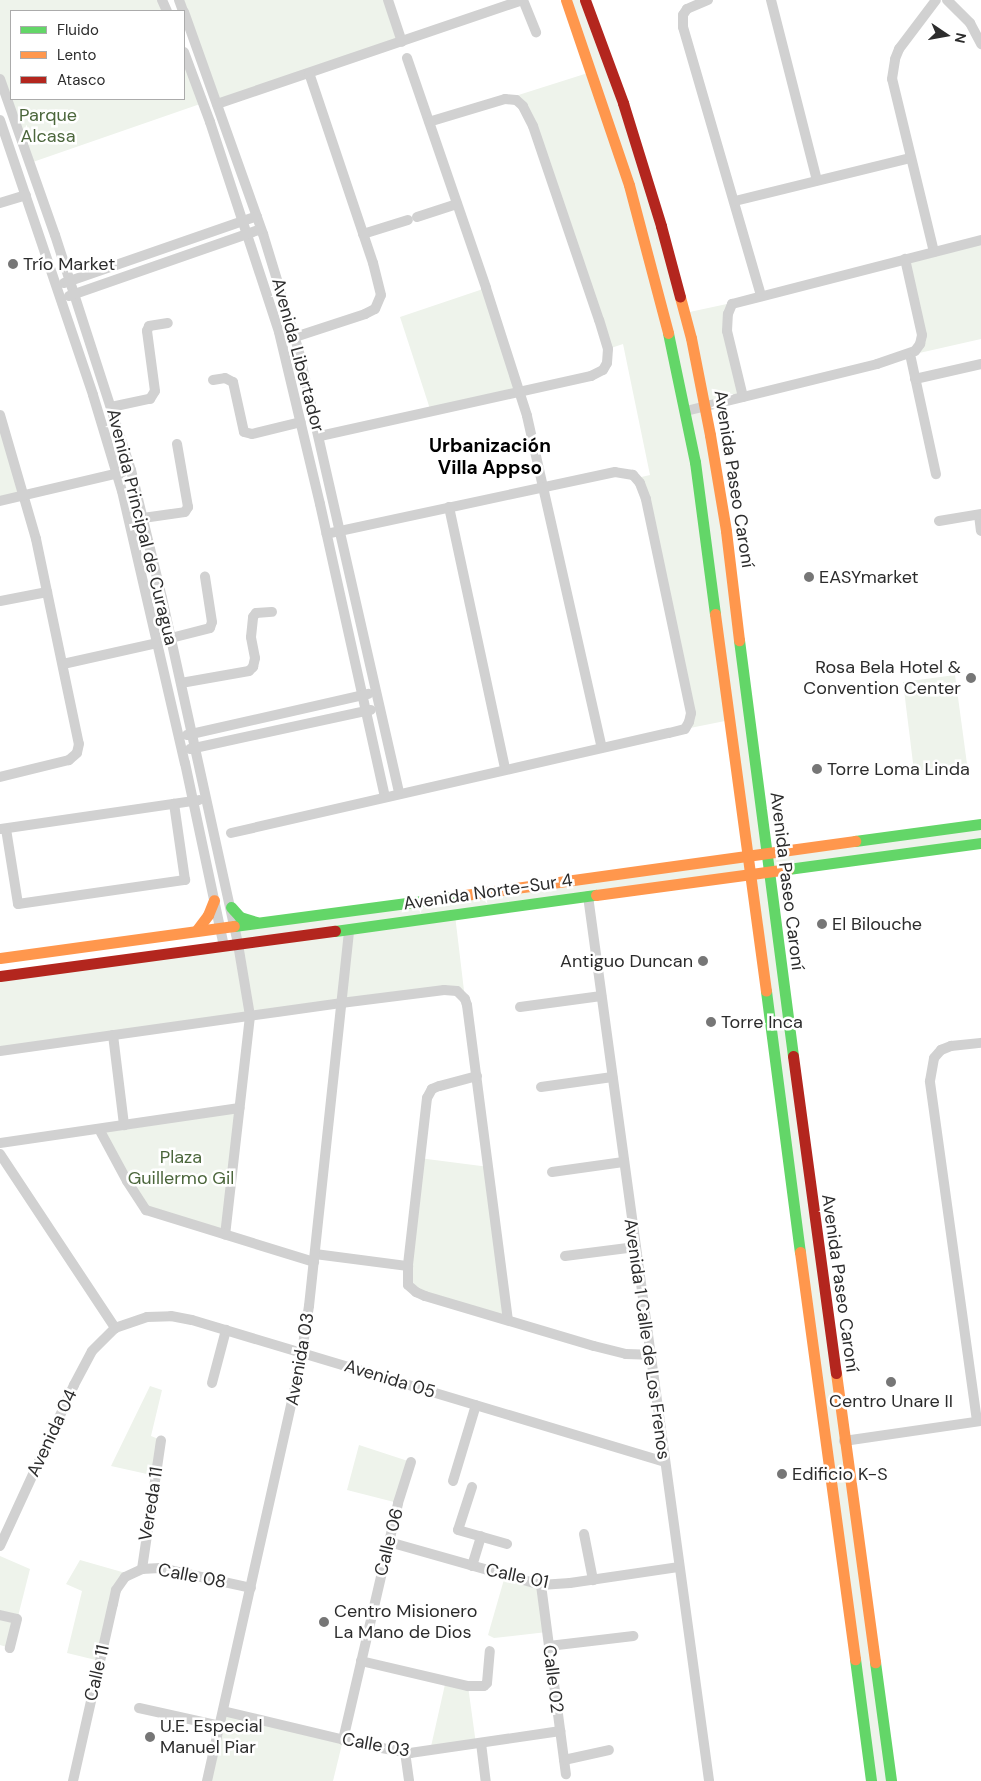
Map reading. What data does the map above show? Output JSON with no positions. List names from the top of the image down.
{
  "streets": {
    "street": [
      "Avenida Libertador",
      "Avenida Paseo Caroní",
      "Avenida Principal de Curagua",
      "Avenida Norte-Sur 4",
      "Avenida 1 Calle de Los Frenos",
      "Avenida 03",
      "Avenida 05",
      "Avenida 04",
      "Vereda 11",
      "Calle 06",
      "Calle 08",
      "Calle 01",
      "Calle 11",
      "Calle 02",
      "Calle 03"
    ]
  },
  "crossings": [
    ["Avenida Paseo Caroní", "Avenida Norte-Sur 4"],
    ["Avenida Principal de Curagua", "Avenida Norte-Sur 4"],
    ["Avenida Norte-Sur 4", "Avenida 1 Calle de Los Frenos"],
    ["Avenida Norte-Sur 4", "Avenida 03"],
    ["Avenida 1 Calle de Los Frenos", "Avenida 05"],
    ["Avenida 1 Calle de Los Frenos", "Calle 01"],
    ["Avenida 03", "Avenida 05"],
    ["Avenida 03", "Calle 08"],
    ["Avenida 03", "Calle 03"],
    ["Avenida 05", "Avenida 04"],
    ["Vereda 11", "Calle 08"],
    ["Vereda 11", "Calle 11"],
    ["Calle 06", "Calle 01"],
    ["Calle 06", "Calle 03"],
    ["Calle 08", "Calle 11"],
    ["Calle 01", "Calle 02"],
    ["Calle 02", "Calle 03"]
  ],
  "districts": ["Urbanización Villa Appso"],
  "parks": ["Parque Alcasa", "Plaza Guillermo Gil"],
  "places": [
    "Trío Market",
    "EASYmarket",
    "Rosa Bela Hotel & Convention Center",
    "Torre Loma Linda",
    "El Bilouche",
    "Antiguo Duncan",
    "Torre Inca",
    "Centro Unare II",
    "Edificio K-S",
    "Centro Misionero La Mano de Dios",
    "U.E. Especial Manuel Piar"
  ],
  "legend": ["Fluido", "Lento", "Atasco"],
  "north": "right"
}
